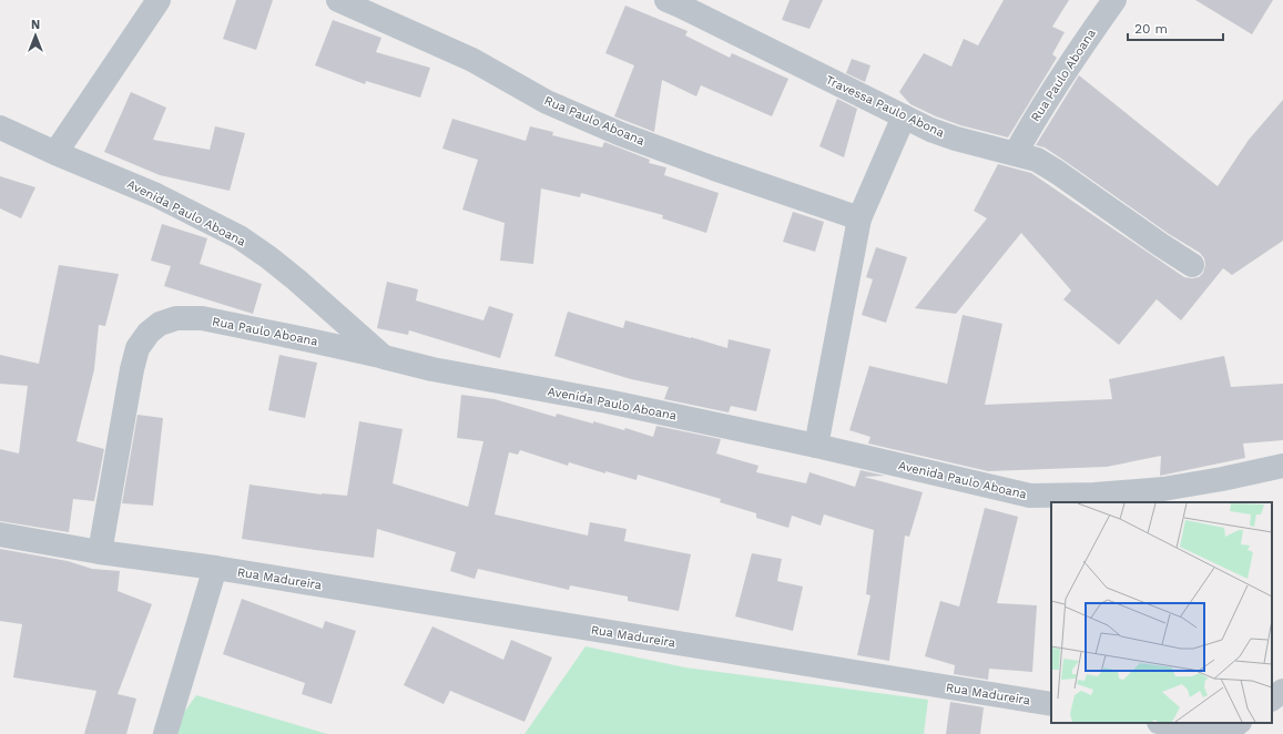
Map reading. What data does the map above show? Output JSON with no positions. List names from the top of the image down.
{
  "streets": {
    "street": [
      "Rua Paulo Aboana",
      "Travessa Paulo Abona",
      "Avenida Paulo Aboana",
      "Rua Madureira"
    ]
  },
  "crossings": [
    ["Rua Paulo Aboana", "Travessa Paulo Abona"],
    ["Rua Paulo Aboana", "Avenida Paulo Aboana"],
    ["Rua Paulo Aboana", "Rua Madureira"]
  ],
  "scale_bar": "20 m",
  "north": "top"
}
